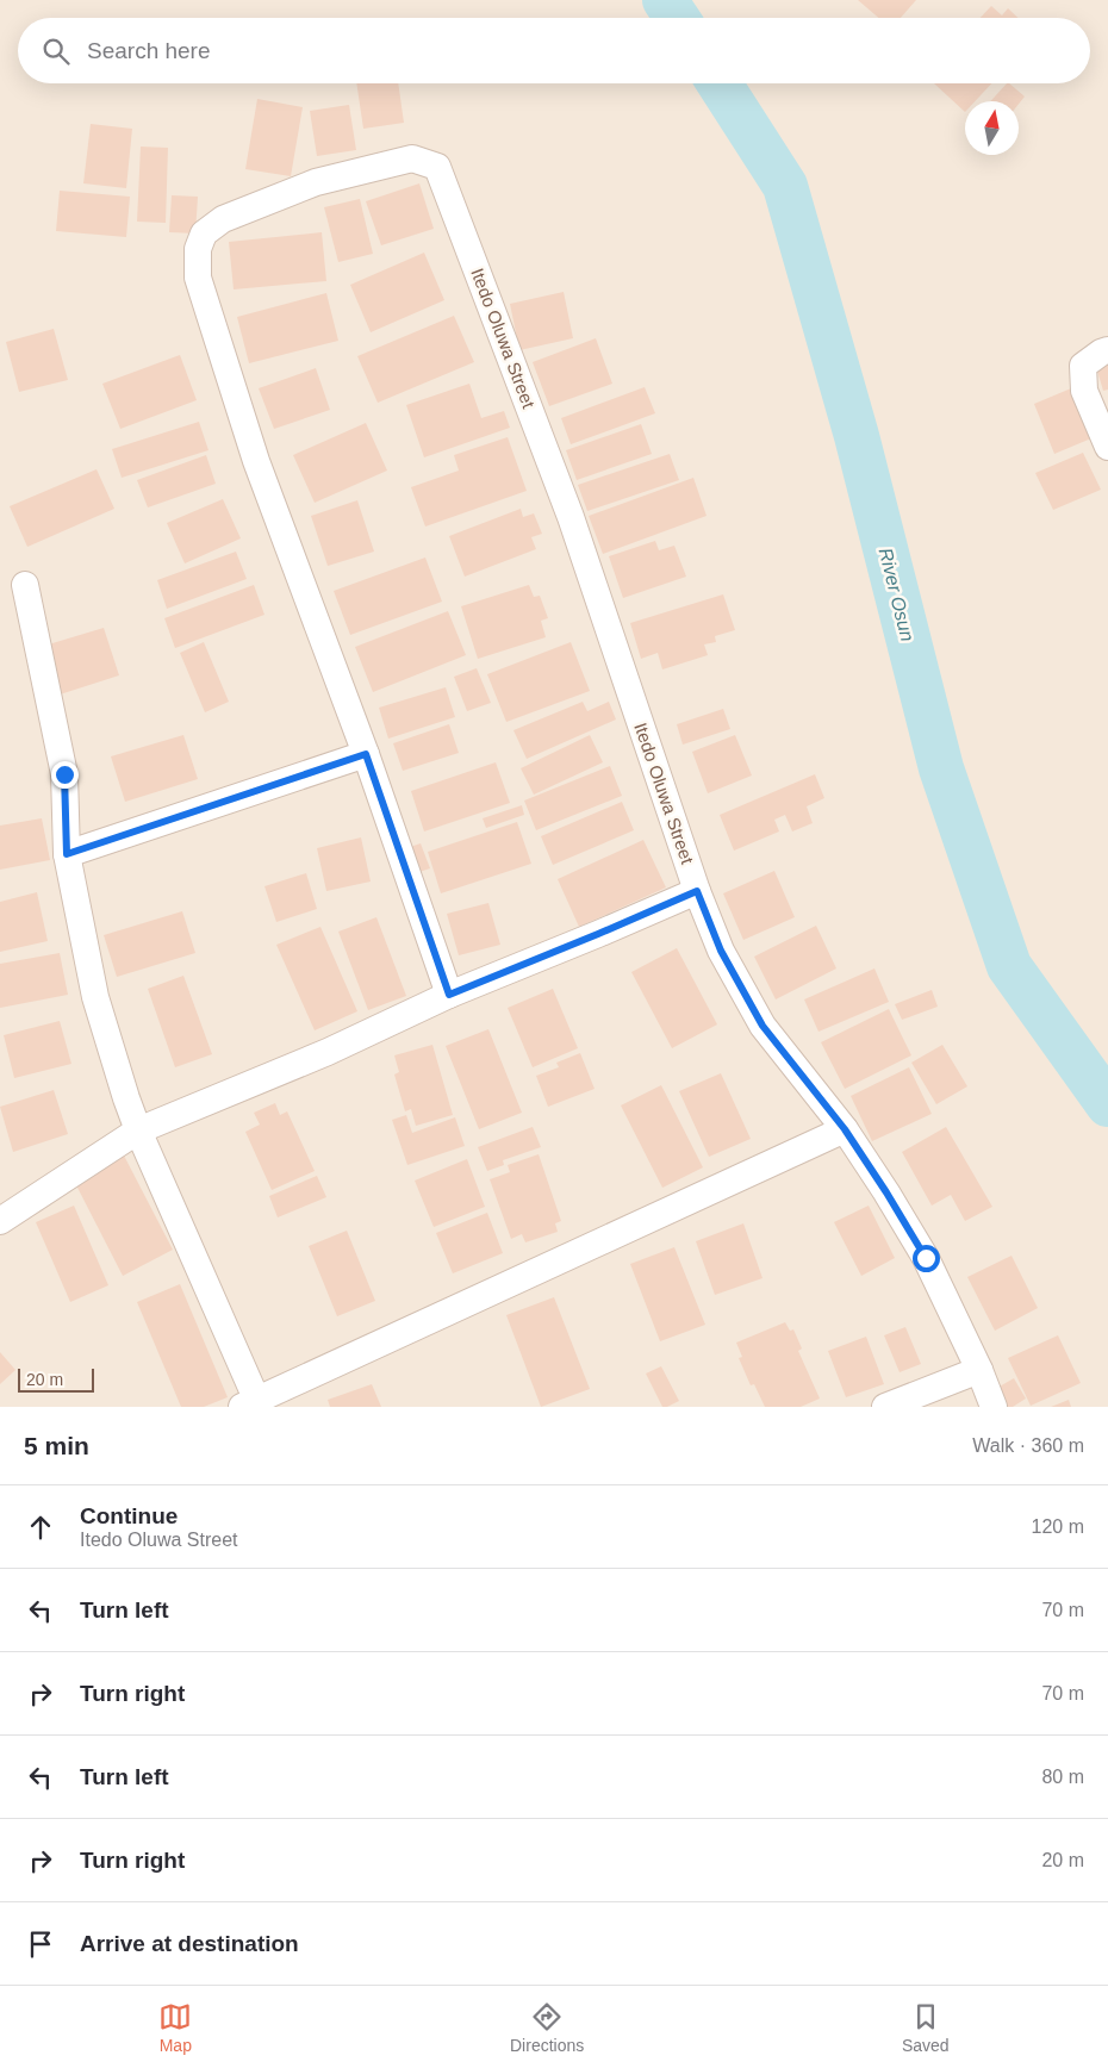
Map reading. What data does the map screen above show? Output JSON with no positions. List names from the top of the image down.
{
  "streets": {
    "street": ["Itedo Oluwa Street"]
  },
  "water": ["River Osun"],
  "scale_bar": "20 m",
  "north": "top",
  "page": {
    "search": "Search here",
    "scale": "20 m",
    "heading": ["5 min", "Walk · 360 m"],
    "list": [
      ["Continue", "Itedo Oluwa Street", "120 m"],
      ["Turn left", "70 m"],
      ["Turn right", "70 m"],
      ["Turn left", "80 m"],
      ["Turn right", "20 m"],
      "Arrive at destination"
    ],
    "nav": ["Map", "Directions", "Saved"]
  }
}
